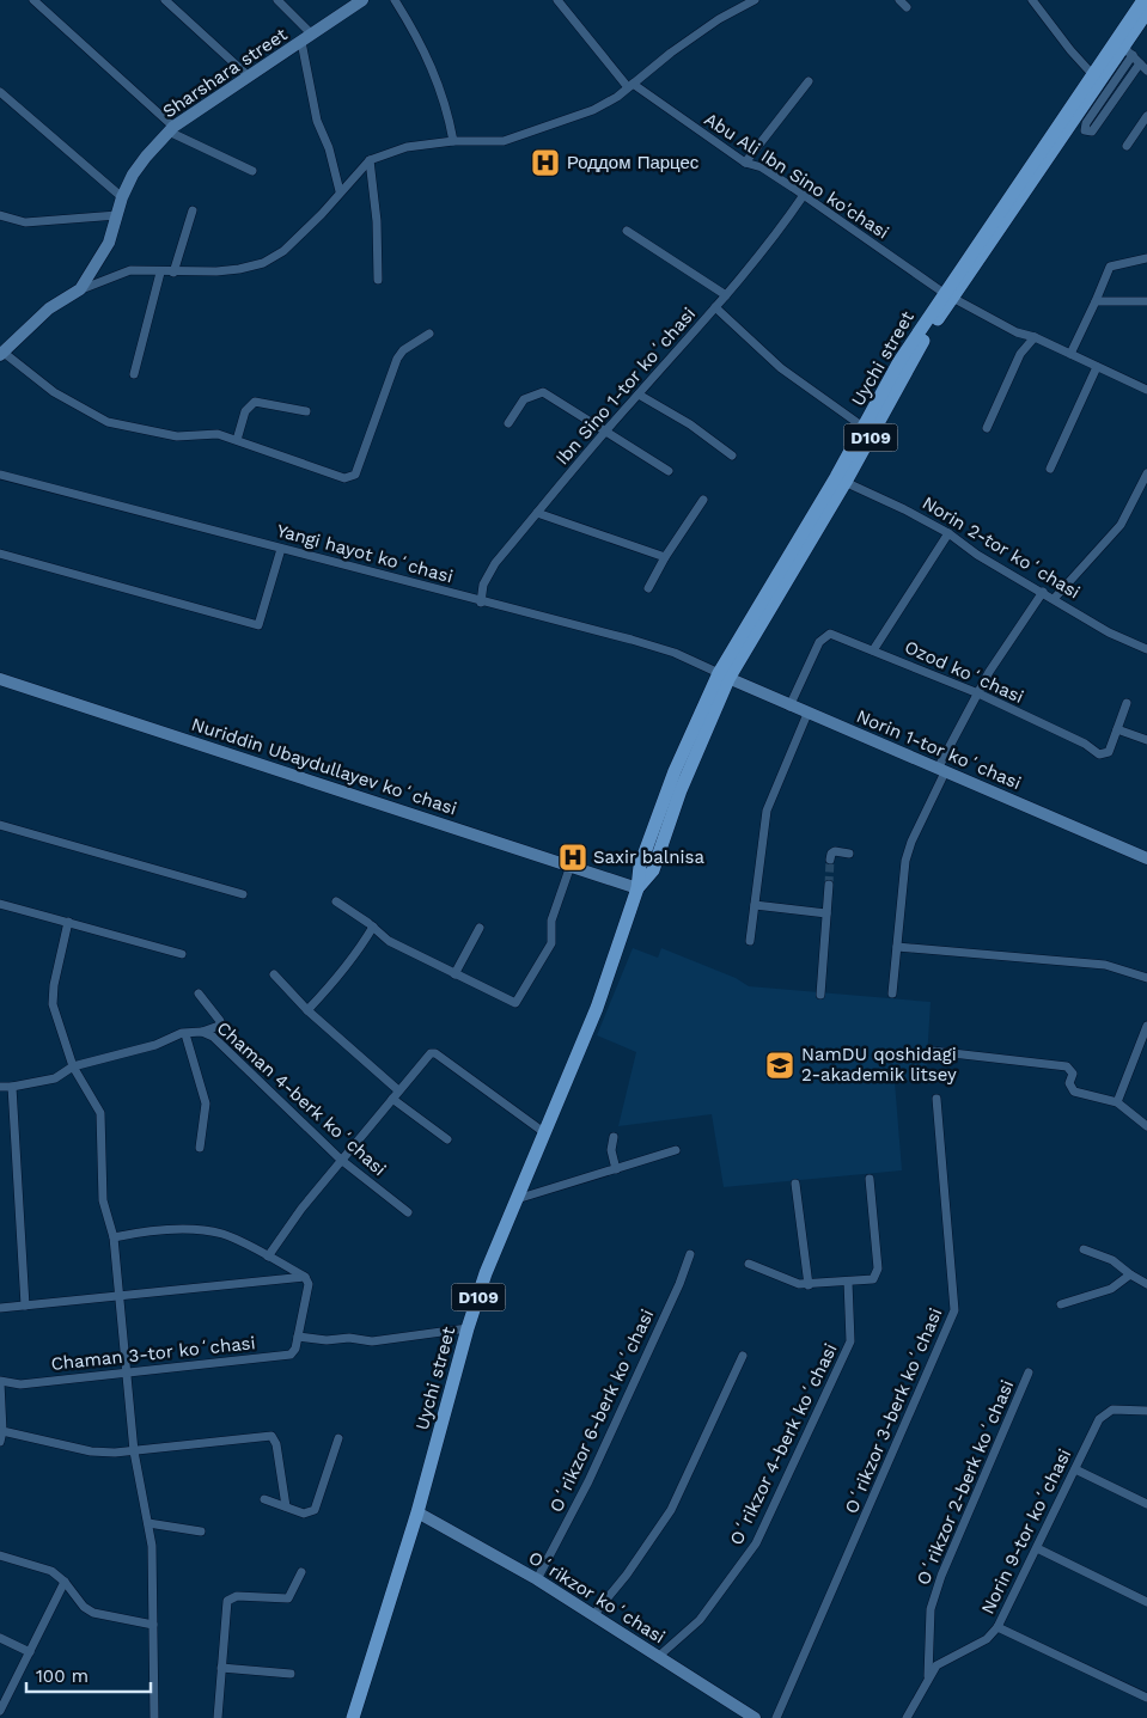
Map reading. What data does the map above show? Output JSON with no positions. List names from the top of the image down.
{
  "streets": {
    "main road": [
      "Sharshara street",
      "Uychi street",
      "D109",
      "Norin 1-tor koʻchasi",
      "Nuriddin Ubaydullayev koʻchasi",
      "Oʻrikzor koʻchasi"
    ],
    "street": [
      "Abu Ali Ibn Sino ko'chasi",
      "Ibn Sino 1-tor koʻchasi",
      "Norin 2-tor koʻchasi",
      "Yangi hayot koʻchasi",
      "Ozod koʻchasi",
      "Chaman 4-berk koʻchasi",
      "Chaman 3-tor koʻchasi",
      "Oʻrikzor 6-berk koʻchasi",
      "Oʻrikzor 3-berk koʻchasi",
      "Oʻrikzor 4-berk koʻchasi",
      "Oʻrikzor 2-berk koʻchasi",
      "Norin 9-tor koʻchasi"
    ]
  },
  "crossings": [
    ["Abu Ali Ibn Sino ko'chasi", "Uychi street"],
    ["Abu Ali Ibn Sino ko'chasi", "Ibn Sino 1-tor koʻchasi"],
    ["Uychi street", "Norin 2-tor koʻchasi"],
    ["Uychi street", "Yangi hayot koʻchasi"],
    ["Uychi street", "Norin 1-tor koʻchasi"],
    ["Uychi street", "Nuriddin Ubaydullayev koʻchasi"],
    ["Uychi street", "Oʻrikzor koʻchasi"],
    ["Ibn Sino 1-tor koʻchasi", "Yangi hayot koʻchasi"],
    ["Yangi hayot koʻchasi", "Norin 1-tor koʻchasi"],
    ["Ozod koʻchasi", "Norin 1-tor koʻchasi"],
    ["Oʻrikzor 6-berk koʻchasi", "Oʻrikzor koʻchasi"],
    ["Oʻrikzor 4-berk koʻchasi", "Oʻrikzor koʻchasi"],
    ["Oʻrikzor 2-berk koʻchasi", "Norin 9-tor koʻchasi"]
  ],
  "places": {
    "hospital": ["Роддом Парцес", "Saxir balnisa"],
    "school or university": ["NamDU qoshidagi 2-akademik litsey"]
  },
  "scale_bar": "100 m"
}
